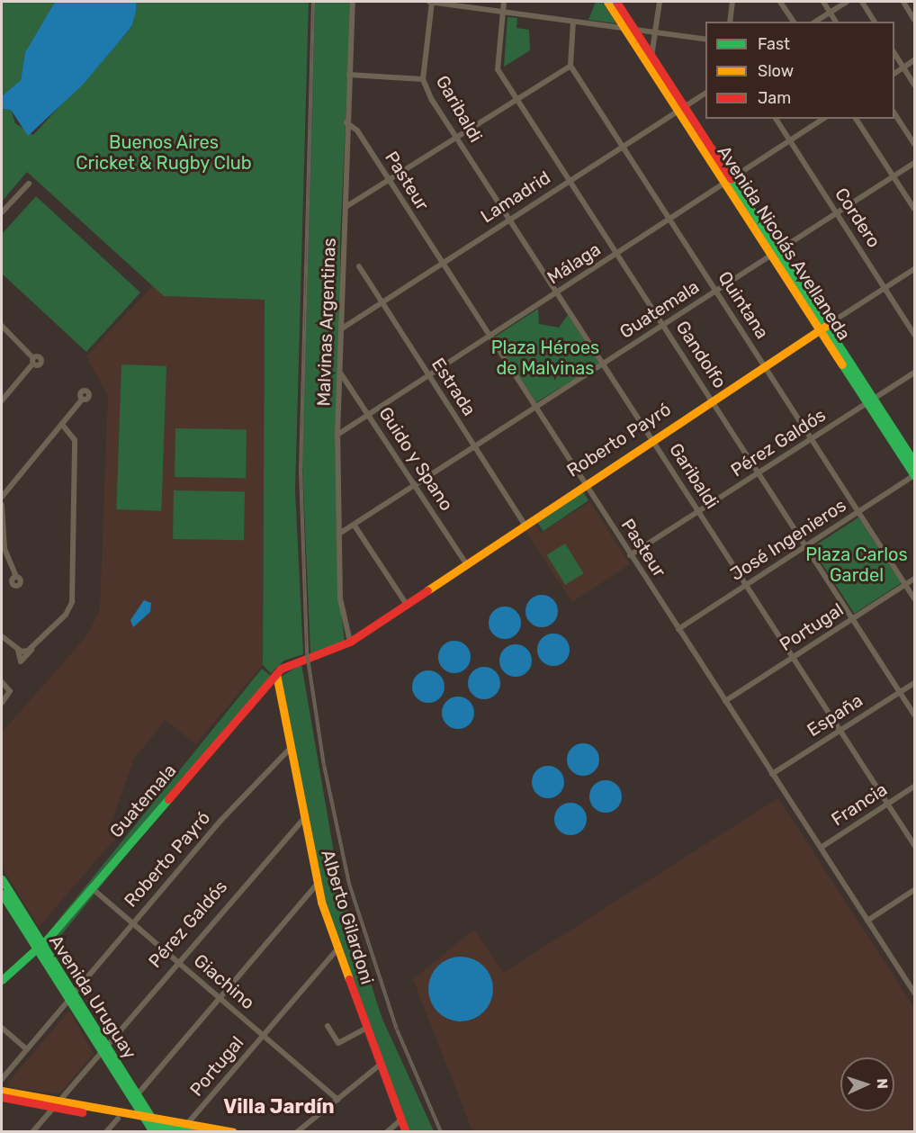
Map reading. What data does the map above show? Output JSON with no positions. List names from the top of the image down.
{
  "streets": {
    "street": [
      "Garibaldi",
      "Pasteur",
      "Lamadrid",
      "Cordero",
      "Avenida Nicolás Avellaneda",
      "Málaga",
      "Quintana",
      "Guatemala",
      "Malvinas Argentinas",
      "Gandolfo",
      "Estrada",
      "Roberto Payró",
      "Pérez Galdós",
      "Guido y Spano",
      "José Ingenieros",
      "Portugal",
      "España",
      "Francia",
      "Alberto Gilardoni",
      "Giachino",
      "Avenida Uruguay"
    ]
  },
  "crossings": [
    ["Garibaldi", "Lamadrid"],
    ["Garibaldi", "Málaga"],
    ["Garibaldi", "Guatemala"],
    ["Garibaldi", "Roberto Payró"],
    ["Garibaldi", "Pérez Galdós"],
    ["Garibaldi", "José Ingenieros"],
    ["Garibaldi", "Portugal"],
    ["Garibaldi", "España"],
    ["Garibaldi", "Francia"],
    ["Pasteur", "Lamadrid"],
    ["Pasteur", "Málaga"],
    ["Pasteur", "Guatemala"],
    ["Pasteur", "Malvinas Argentinas"],
    ["Pasteur", "Roberto Payró"],
    ["Pasteur", "Pérez Galdós"],
    ["Pasteur", "José Ingenieros"],
    ["Pasteur", "Portugal"],
    ["Pasteur", "España"],
    ["Pasteur", "Francia"],
    ["Lamadrid", "Avenida Nicolás Avellaneda"],
    ["Lamadrid", "Quintana"],
    ["Lamadrid", "Malvinas Argentinas"],
    ["Lamadrid", "Gandolfo"],
    ["Lamadrid", "Estrada"],
    ["Cordero", "Málaga"],
    ["Cordero", "Guatemala"],
    ["Cordero", "Roberto Payró"],
    ["Avenida Nicolás Avellaneda", "Málaga"],
    ["Avenida Nicolás Avellaneda", "Guatemala"],
    ["Avenida Nicolás Avellaneda", "Roberto Payró"],
    ["Avenida Nicolás Avellaneda", "Pérez Galdós"],
    ["Avenida Nicolás Avellaneda", "José Ingenieros"],
    ["Málaga", "Quintana"],
    ["Málaga", "Malvinas Argentinas"],
    ["Málaga", "Gandolfo"],
    ["Málaga", "Estrada"],
    ["Málaga", "Guido y Spano"],
    ["Quintana", "Guatemala"],
    ["Quintana", "Roberto Payró"],
    ["Quintana", "Pérez Galdós"],
    ["Quintana", "José Ingenieros"],
    ["Quintana", "Portugal"],
    ["Guatemala", "Malvinas Argentinas"],
    ["Guatemala", "Gandolfo"],
    ["Guatemala", "Estrada"],
    ["Guatemala", "Roberto Payró"],
    ["Guatemala", "Guido y Spano"],
    ["Guatemala", "Alberto Gilardoni"],
    ["Guatemala", "Giachino"],
    ["Guatemala", "Avenida Uruguay"],
    ["Malvinas Argentinas", "Roberto Payró"],
    ["Malvinas Argentinas", "Guido y Spano"],
    ["Gandolfo", "Roberto Payró"],
    ["Gandolfo", "Pérez Galdós"],
    ["Gandolfo", "José Ingenieros"],
    ["Gandolfo", "Portugal"],
    ["Gandolfo", "España"],
    ["Estrada", "Roberto Payró"],
    ["Roberto Payró", "Guido y Spano"],
    ["Roberto Payró", "Alberto Gilardoni"],
    ["Roberto Payró", "Giachino"],
    ["Roberto Payró", "Avenida Uruguay"],
    ["Pérez Galdós", "Alberto Gilardoni"],
    ["Pérez Galdós", "Giachino"],
    ["Pérez Galdós", "Avenida Uruguay"],
    ["Portugal", "Alberto Gilardoni"],
    ["Portugal", "Giachino"]
  ],
  "districts": ["Villa Jardín"],
  "parks": ["Buenos Aires Cricket & Rugby Club", "Plaza Héroes de Malvinas", "Plaza Carlos Gardel"],
  "legend": ["Fast", "Slow", "Jam"],
  "north": "right"
}
